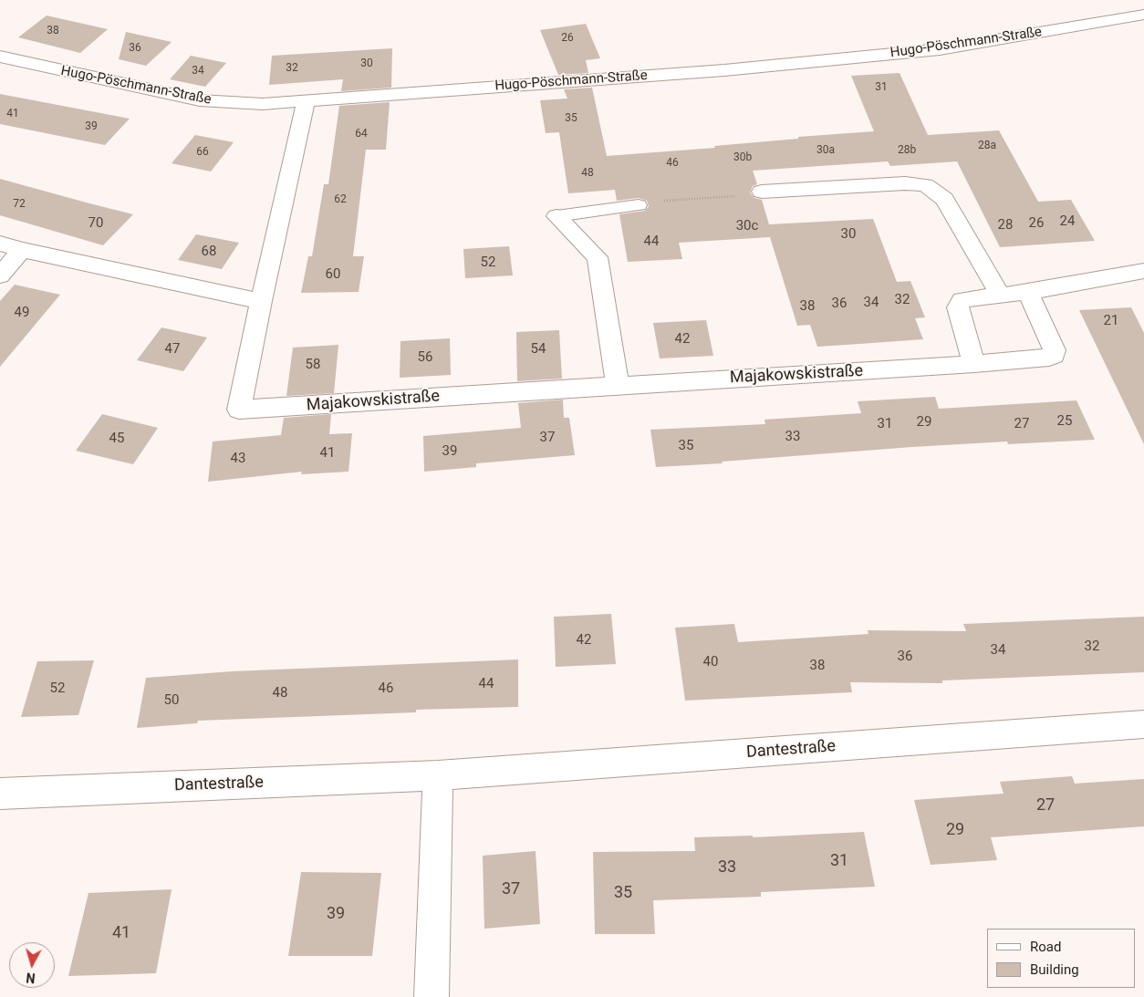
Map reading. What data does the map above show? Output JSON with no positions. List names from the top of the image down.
{
  "streets": {
    "street": ["Hugo-Pöschmann-Straße", "Majakowskistraße", "Dantestraße"]
  },
  "crossings": [
    ["Hugo-Pöschmann-Straße", "Majakowskistraße"]
  ],
  "house_numbers": [
    "38",
    "26",
    "36",
    "30",
    "32",
    "34",
    "31",
    "41",
    "35",
    "39",
    "64",
    "28a",
    "30a",
    "28b",
    "66",
    "30b",
    "46",
    "48",
    "62",
    "72",
    "24",
    "70",
    "26",
    "28",
    "30c",
    "30",
    "44",
    "68",
    "52",
    "60",
    "32",
    "34",
    "36",
    "38",
    "49",
    "21",
    "42",
    "47",
    "54",
    "56",
    "58",
    "25",
    "29",
    "31",
    "27",
    "33",
    "37",
    "45",
    "35",
    "39",
    "41",
    "43",
    "42",
    "32",
    "34",
    "36",
    "40",
    "38",
    "44",
    "52",
    "46",
    "48",
    "50",
    "27",
    "29",
    "31",
    "33",
    "37",
    "35",
    "39",
    "41"
  ],
  "legend": ["Road", "Building"],
  "north": "bottom"
}
